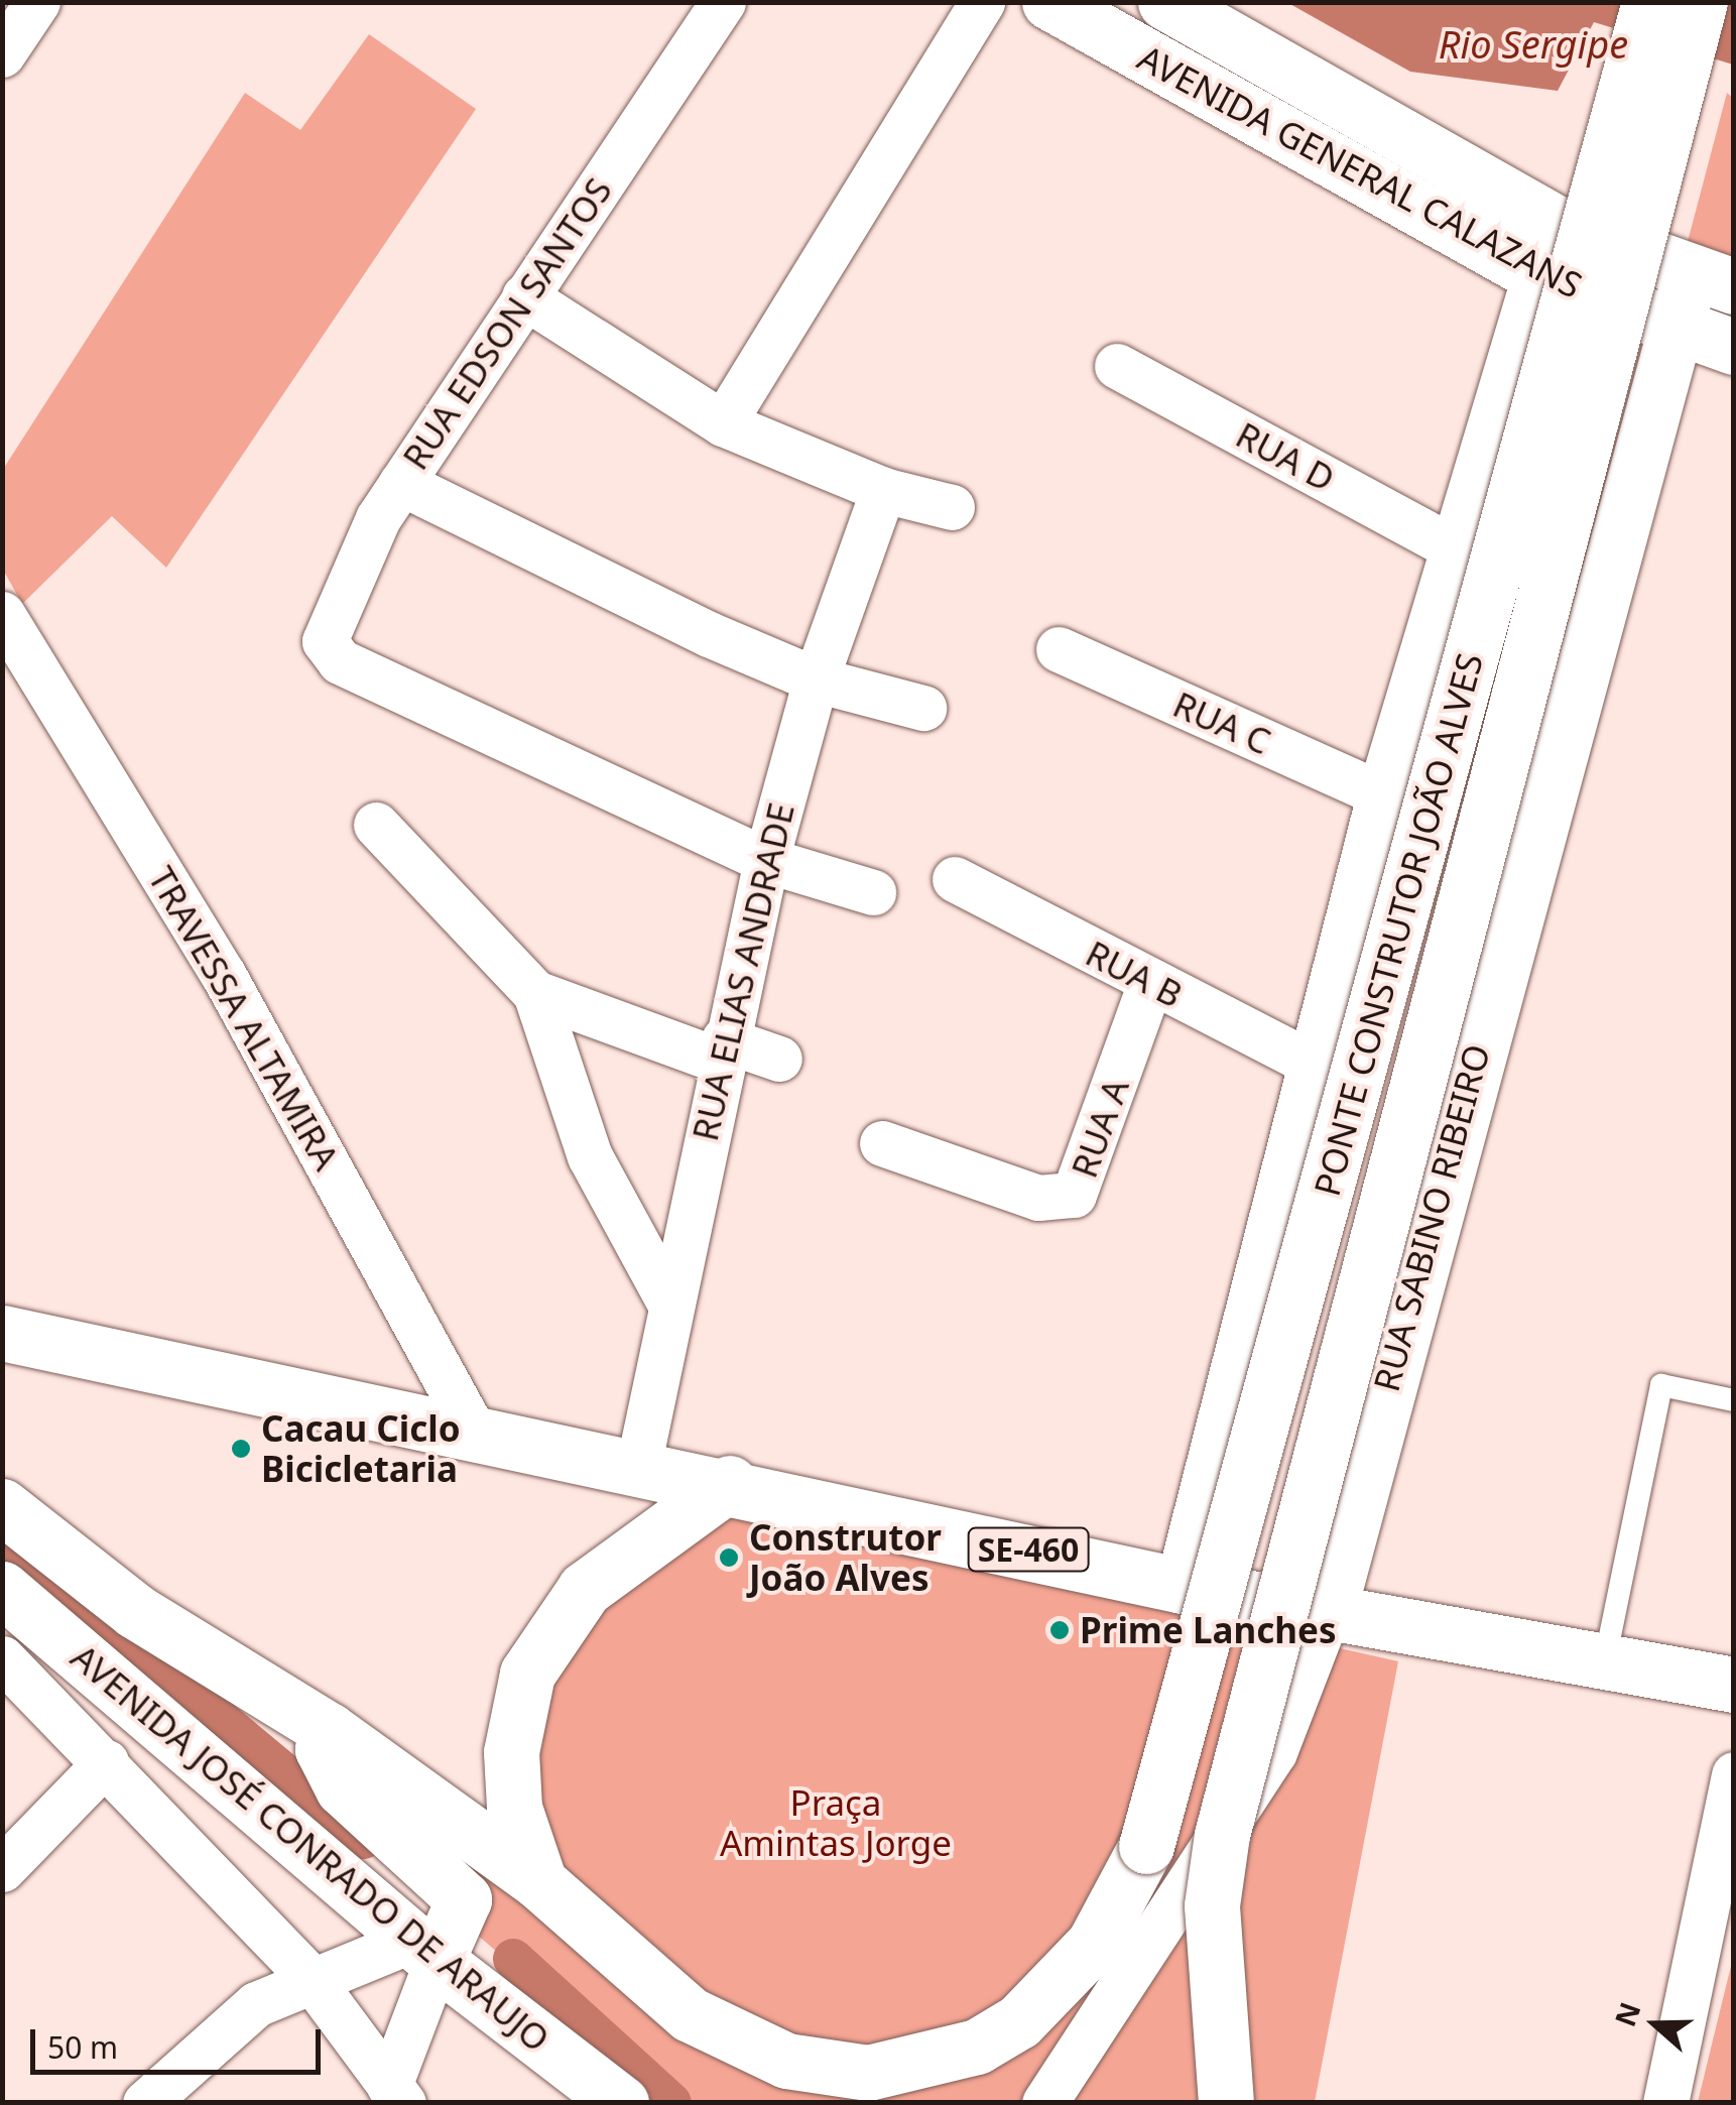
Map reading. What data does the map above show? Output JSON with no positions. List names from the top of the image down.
{
  "streets": {
    "main road": [
      "AVENIDA GENERAL CALAZANS",
      "PONTE CONSTRUTOR JOÃO ALVES",
      "RUA SABINO RIBEIRO",
      "SE-460",
      "AVENIDA JOSÉ CONRADO DE ARAUJO"
    ],
    "street": [
      "RUA EDSON SANTOS",
      "RUA D",
      "RUA C",
      "RUA ELIAS ANDRADE",
      "RUA B",
      "TRAVESSA ALTAMIRA",
      "RUA A"
    ]
  },
  "crossings": [
    ["AVENIDA GENERAL CALAZANS", "RUA SABINO RIBEIRO"],
    ["RUA EDSON SANTOS", "RUA ELIAS ANDRADE"],
    ["PONTE CONSTRUTOR JOÃO ALVES", "AVENIDA JOSÉ CONRADO DE ARAUJO"],
    ["RUA ELIAS ANDRADE", "SE-460"],
    ["RUA B", "RUA A"],
    ["TRAVESSA ALTAMIRA", "SE-460"],
    ["RUA SABINO RIBEIRO", "SE-460"]
  ],
  "water": ["Rio Sergipe"],
  "parks": ["Praça Amintas Jorge"],
  "places": ["Cacau Ciclo Bicicletaria", "Construtor João Alves", "Prime Lanches"],
  "scale_bar": "50 m",
  "north": "left"
}
